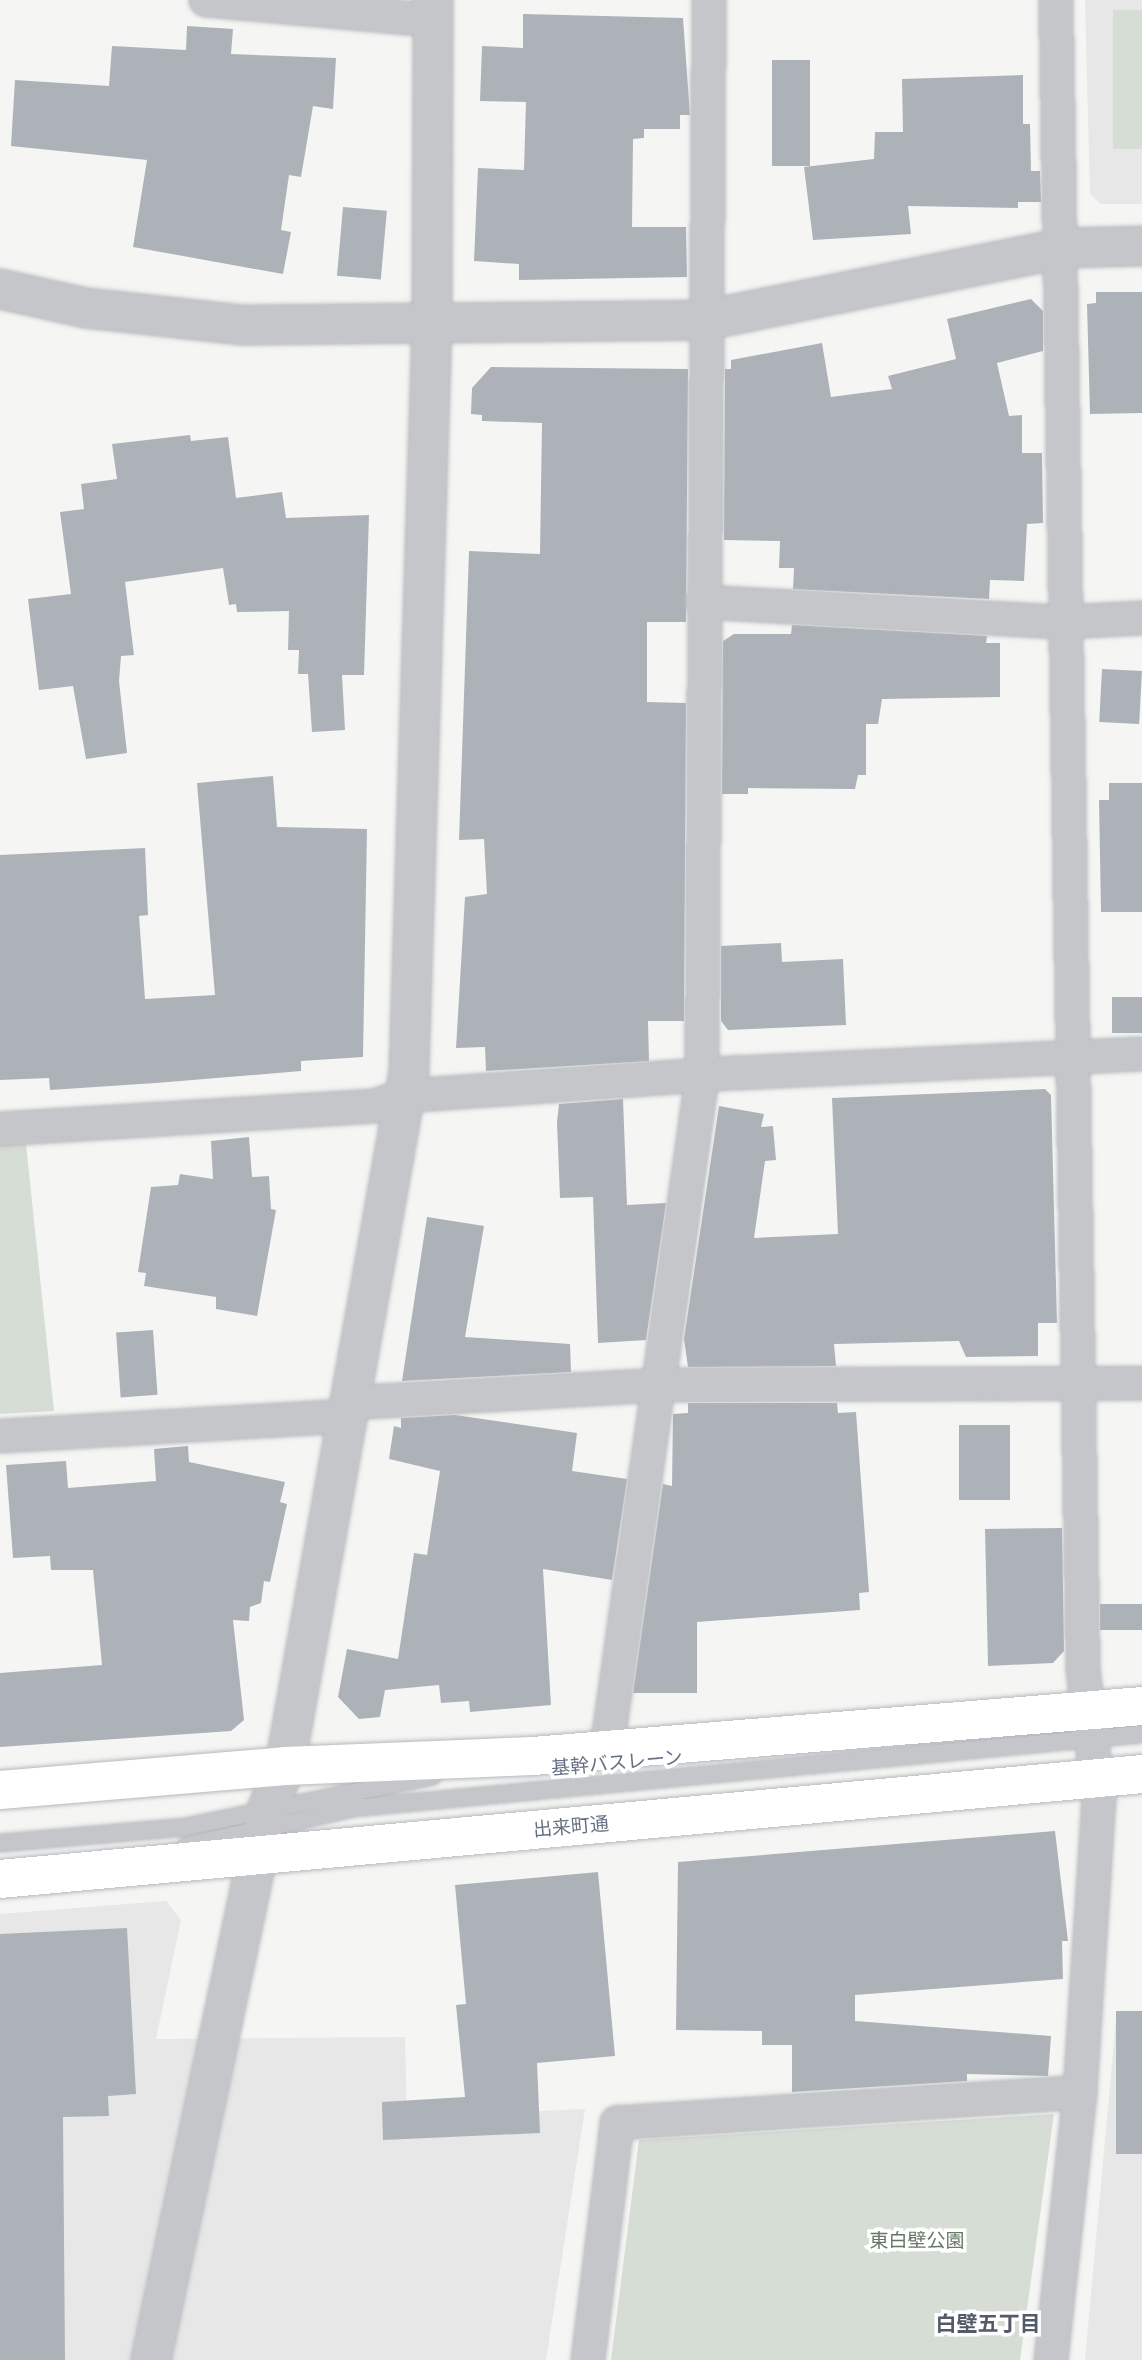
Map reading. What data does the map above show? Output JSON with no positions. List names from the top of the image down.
{
  "streets": {
    "main road": ["出来町通"],
    "lane": ["基幹バスレーン"]
  },
  "crossings": [
    ["基幹バスレーン", "出来町通"]
  ],
  "districts": ["白壁五丁目"],
  "parks": ["東白壁公園"]
}
